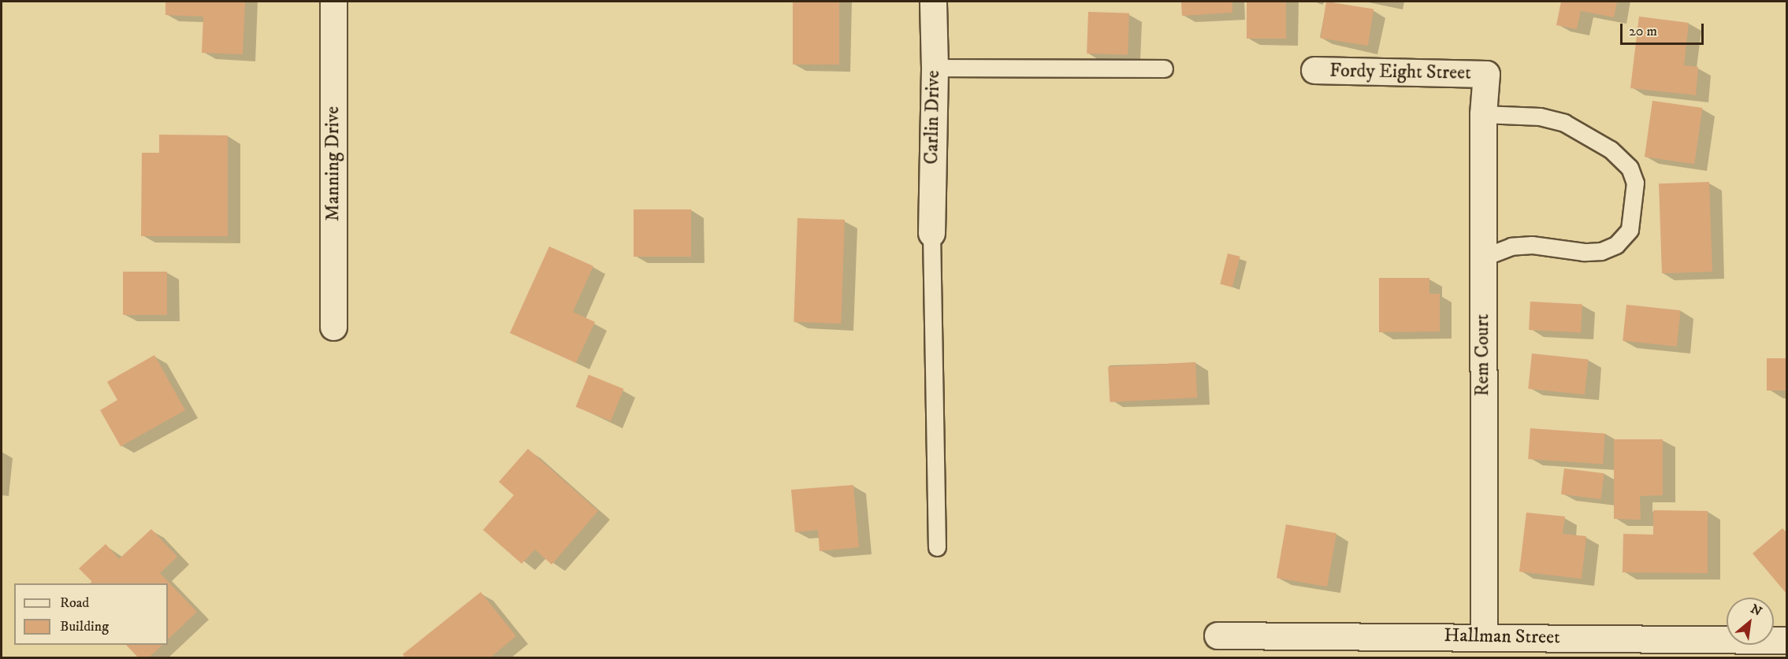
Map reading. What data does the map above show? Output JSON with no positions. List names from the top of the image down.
{
  "streets": {
    "street": [
      "Fordy Eight Street",
      "Carlin Drive",
      "Manning Drive",
      "Rem Court",
      "Hallman Street"
    ]
  },
  "crossings": [
    ["Fordy Eight Street", "Rem Court"],
    ["Rem Court", "Hallman Street"]
  ],
  "legend": ["Road", "Building"],
  "scale_bar": "20 m",
  "north": "top right"
}
